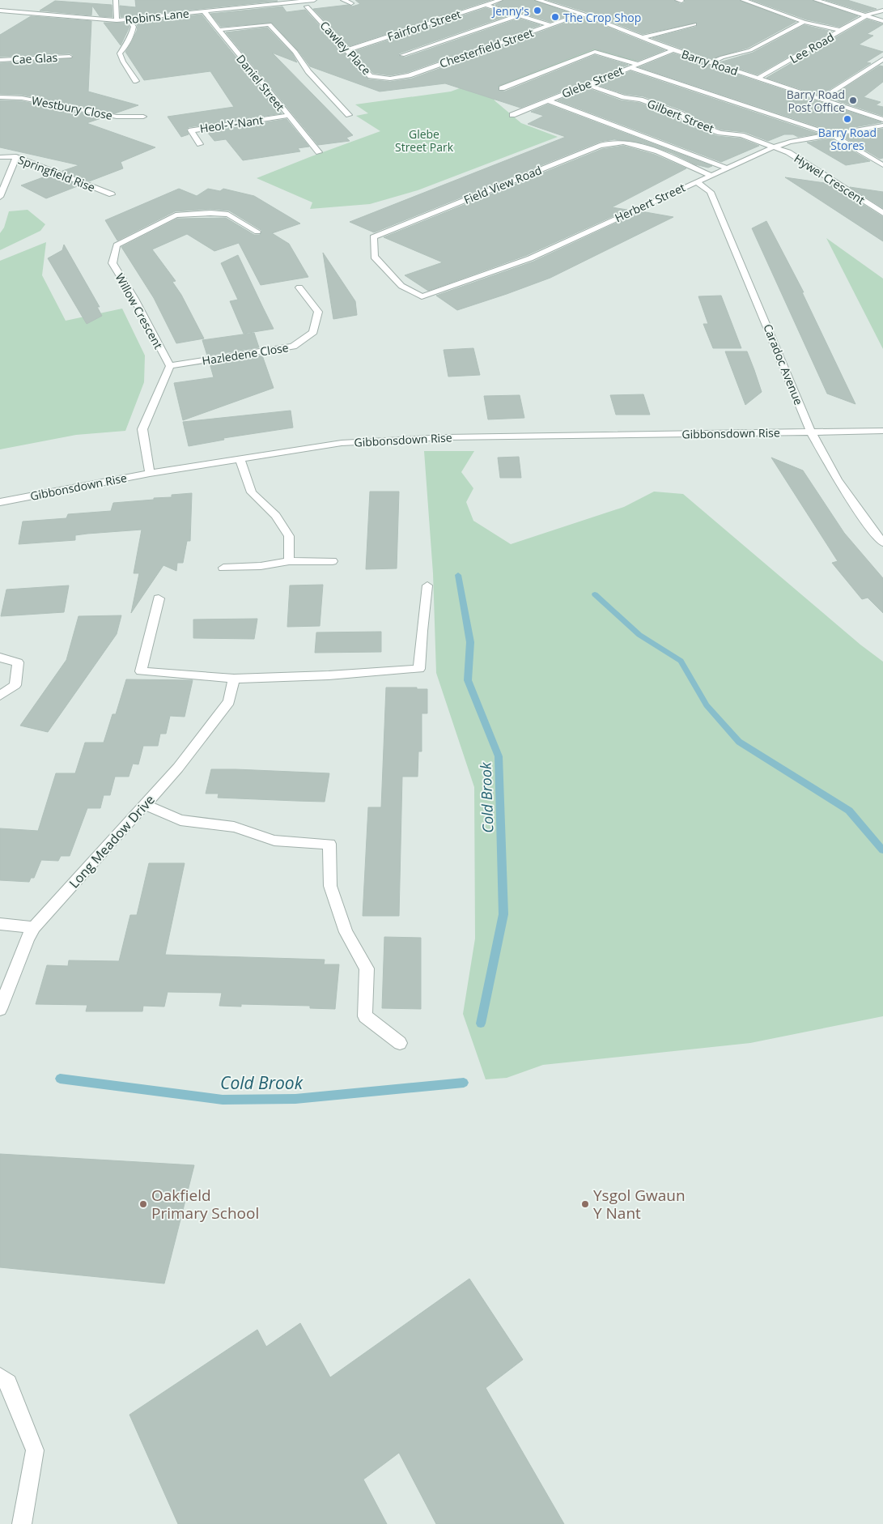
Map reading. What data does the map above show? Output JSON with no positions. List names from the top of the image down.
{
  "streets": {
    "street": [
      "Robins Lane",
      "Fairford Street",
      "Cawley Place",
      "Chesterfield Street",
      "Lee Road",
      "Cae Glas",
      "Barry Road",
      "Glebe Street",
      "Daniel Street",
      "Westbury Close",
      "Gilbert Street",
      "Heol-Y-Nant",
      "Springfield Rise",
      "Hywel Crescent",
      "Field View Road",
      "Herbert Street",
      "Willow Crescent",
      "Hazledene Close",
      "Caradoc Avenue",
      "Gibbonsdown Rise",
      "Long Meadow Drive"
    ]
  },
  "crossings": [
    ["Robins Lane", "Daniel Street"],
    ["Fairford Street", "Cawley Place"],
    ["Cawley Place", "Chesterfield Street"],
    ["Chesterfield Street", "Barry Road"],
    ["Lee Road", "Barry Road"],
    ["Barry Road", "Glebe Street"],
    ["Glebe Street", "Gilbert Street"],
    ["Daniel Street", "Heol-Y-Nant"],
    ["Gilbert Street", "Hywel Crescent"],
    ["Gilbert Street", "Herbert Street"],
    ["Hywel Crescent", "Herbert Street"],
    ["Field View Road", "Herbert Street"],
    ["Herbert Street", "Caradoc Avenue"],
    ["Willow Crescent", "Hazledene Close"],
    ["Caradoc Avenue", "Gibbonsdown Rise"]
  ],
  "water": ["Cold Brook"],
  "parks": ["Glebe Street Park"],
  "places": [
    "Jenny's",
    "The Crop Shop",
    "Barry Road Post Office",
    "Barry Road Stores",
    "Oakfield Primary School",
    "Ysgol Gwaun Y Nant"
  ]
}
